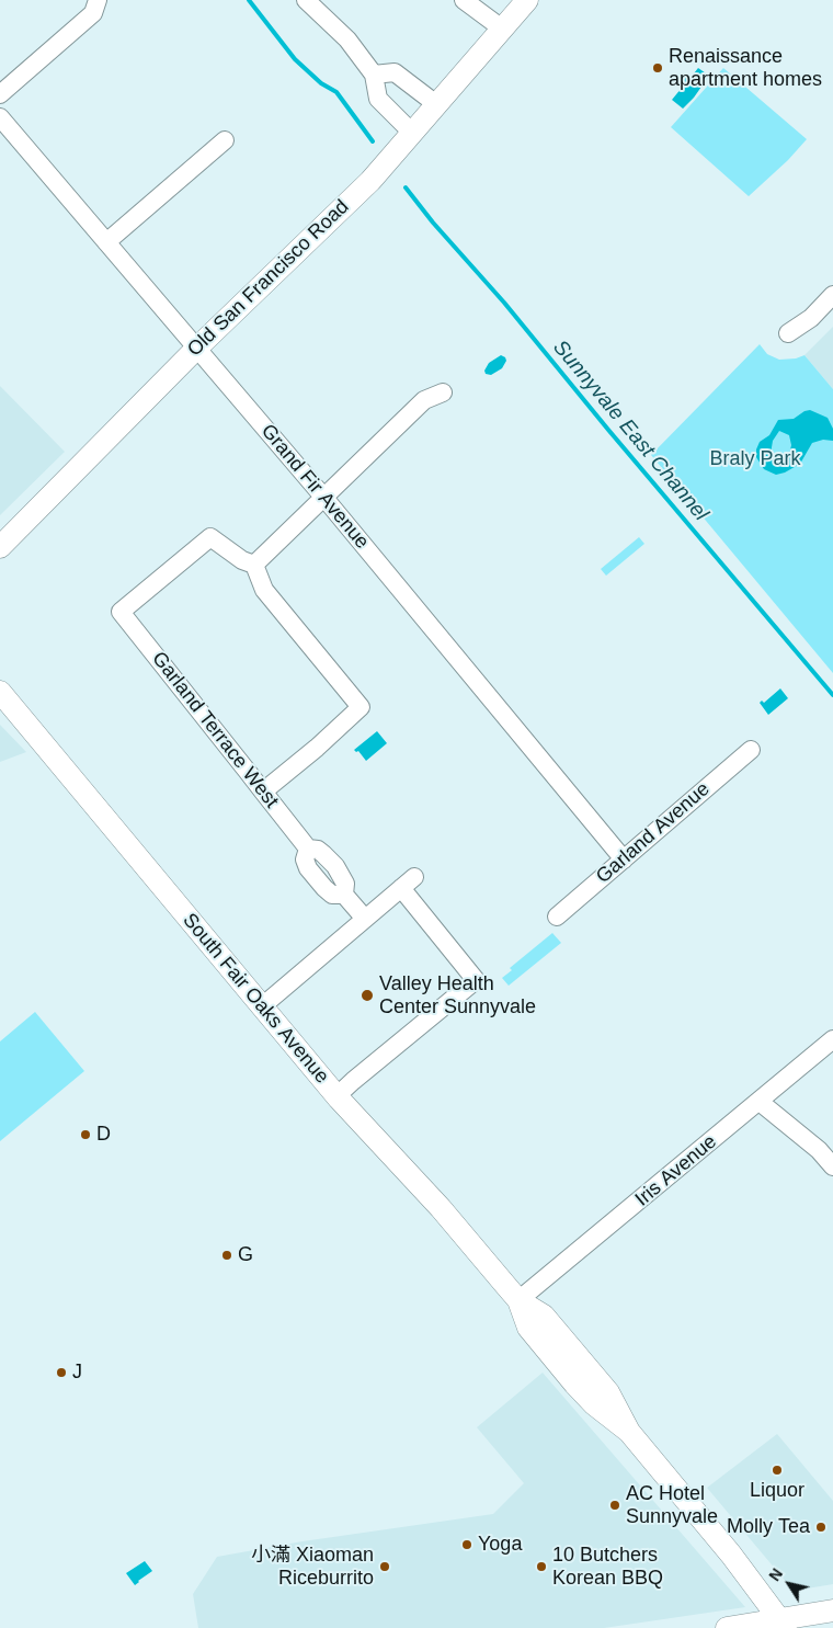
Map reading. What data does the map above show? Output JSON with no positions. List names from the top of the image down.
{
  "streets": {
    "main road": ["Old San Francisco Road", "South Fair Oaks Avenue"],
    "street": [
      "Grand Fir Avenue",
      "Garland Terrace West",
      "Garland Avenue",
      "Iris Avenue"
    ]
  },
  "crossings": [
    ["Old San Francisco Road", "Grand Fir Avenue"],
    ["Grand Fir Avenue", "Garland Avenue"],
    ["South Fair Oaks Avenue", "Iris Avenue"]
  ],
  "water": ["Sunnyvale East Channel"],
  "parks": ["Braly Park"],
  "places": [
    "Renaissance apartment homes",
    "Valley Health Center Sunnyvale",
    "D",
    "G",
    "J",
    "Liquor",
    "AC Hotel Sunnyvale",
    "Molly Tea",
    "Yoga",
    "小滿 Xiaoman Riceburrito",
    "10 Butchers Korean BBQ"
  ],
  "north": "top left"
}
